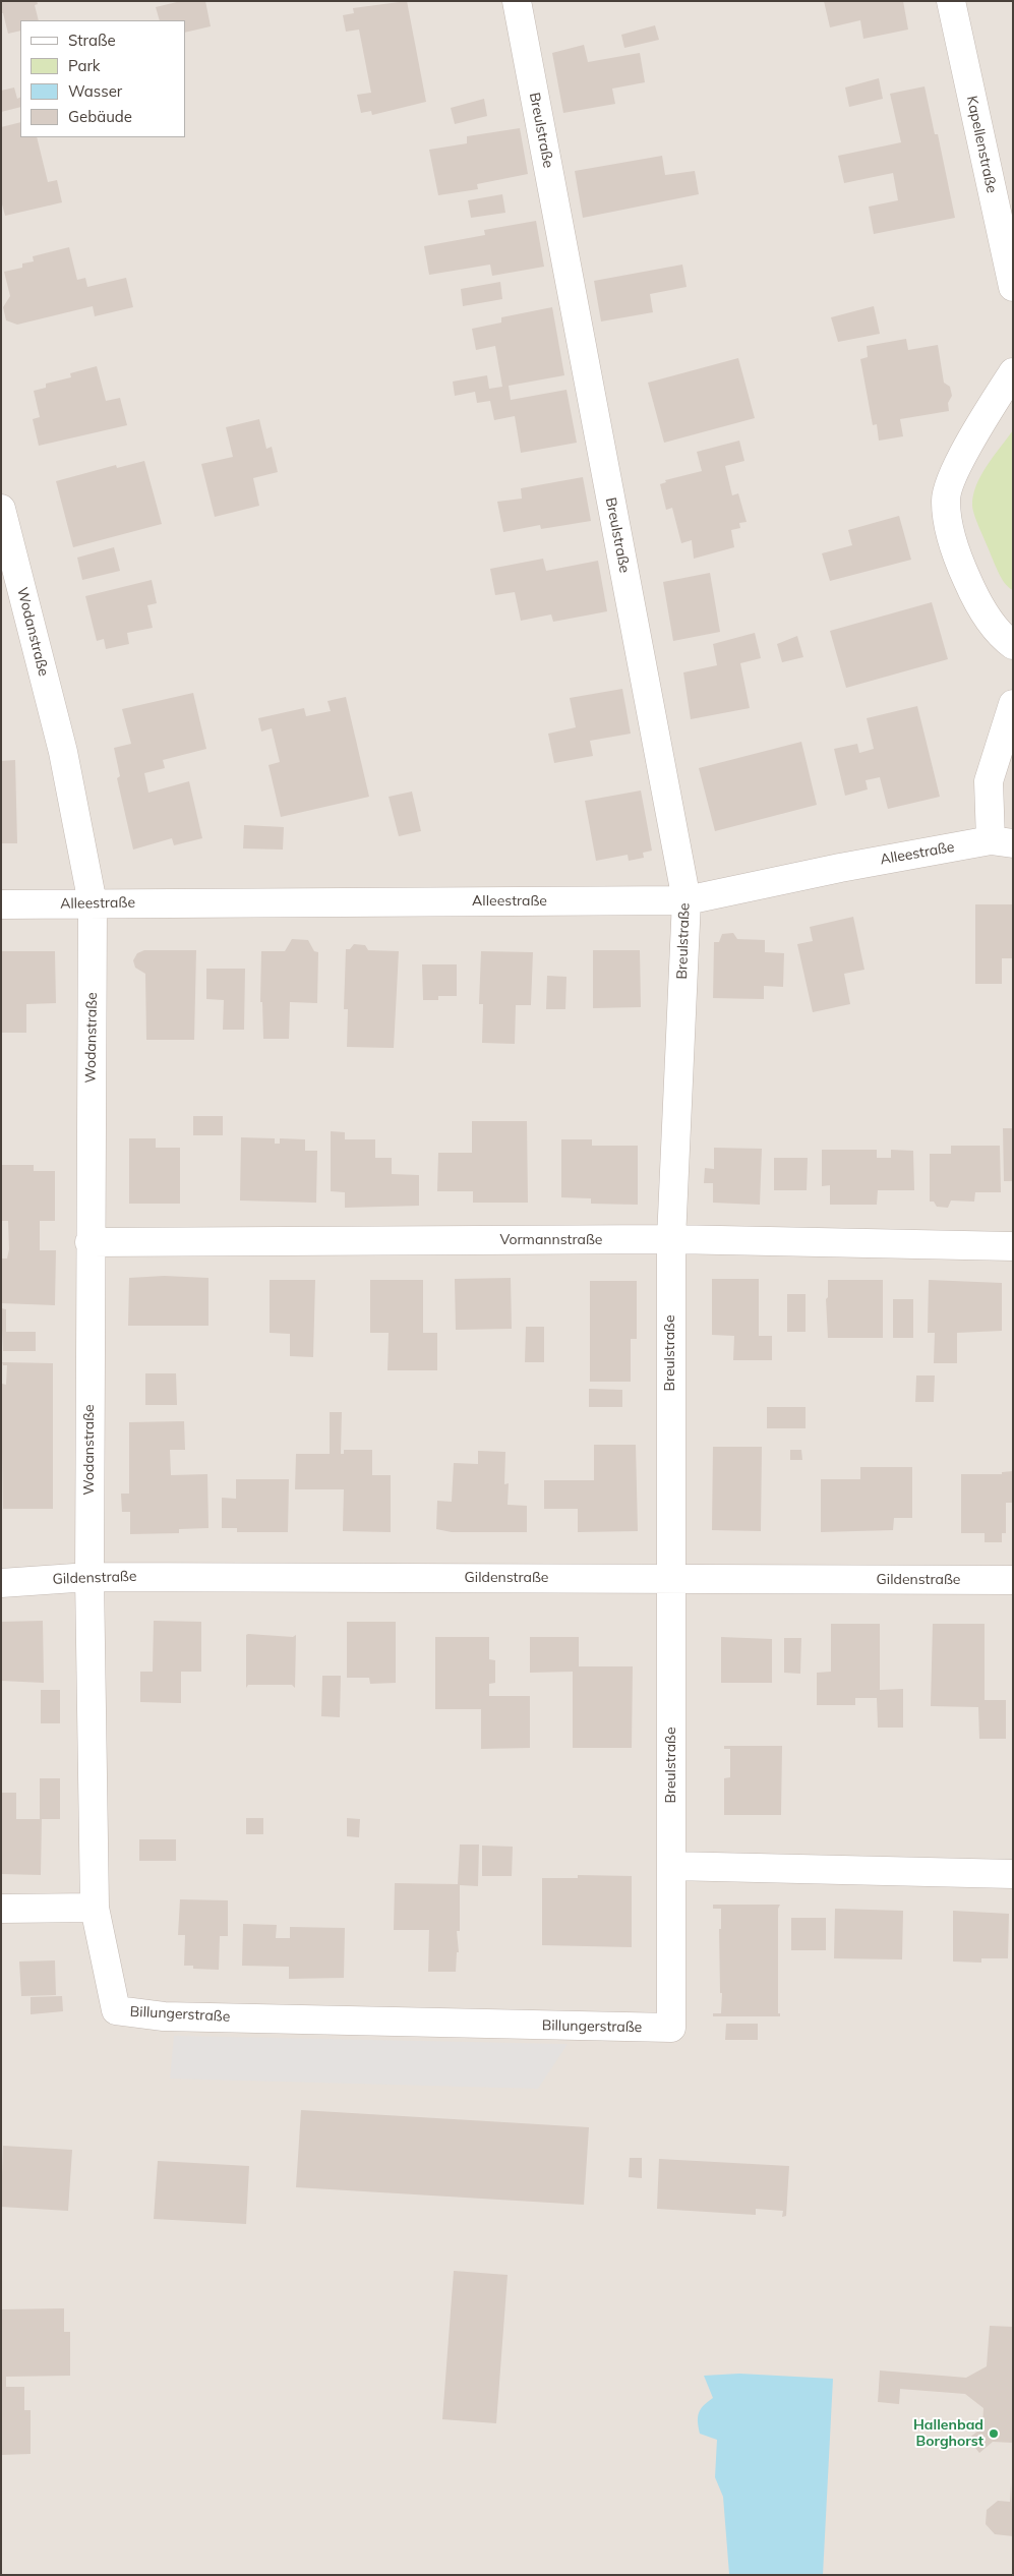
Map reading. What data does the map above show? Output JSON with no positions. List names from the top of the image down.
{
  "streets": {
    "street": [
      "Breulstraße",
      "Kapellenstraße",
      "Wodanstraße",
      "Alleestraße",
      "Vormannstraße",
      "Gildenstraße",
      "Billungerstraße"
    ]
  },
  "crossings": [
    ["Breulstraße", "Alleestraße"],
    ["Breulstraße", "Vormannstraße"],
    ["Breulstraße", "Gildenstraße"],
    ["Breulstraße", "Billungerstraße"],
    ["Wodanstraße", "Alleestraße"],
    ["Wodanstraße", "Vormannstraße"],
    ["Wodanstraße", "Gildenstraße"],
    ["Wodanstraße", "Billungerstraße"],
    ["Gildenstraße", "Billungerstraße"]
  ],
  "places": ["Hallenbad Borghorst"],
  "legend": [
    "Straße",
    "Park",
    "Wasser",
    "Gebäude"
  ]
}
